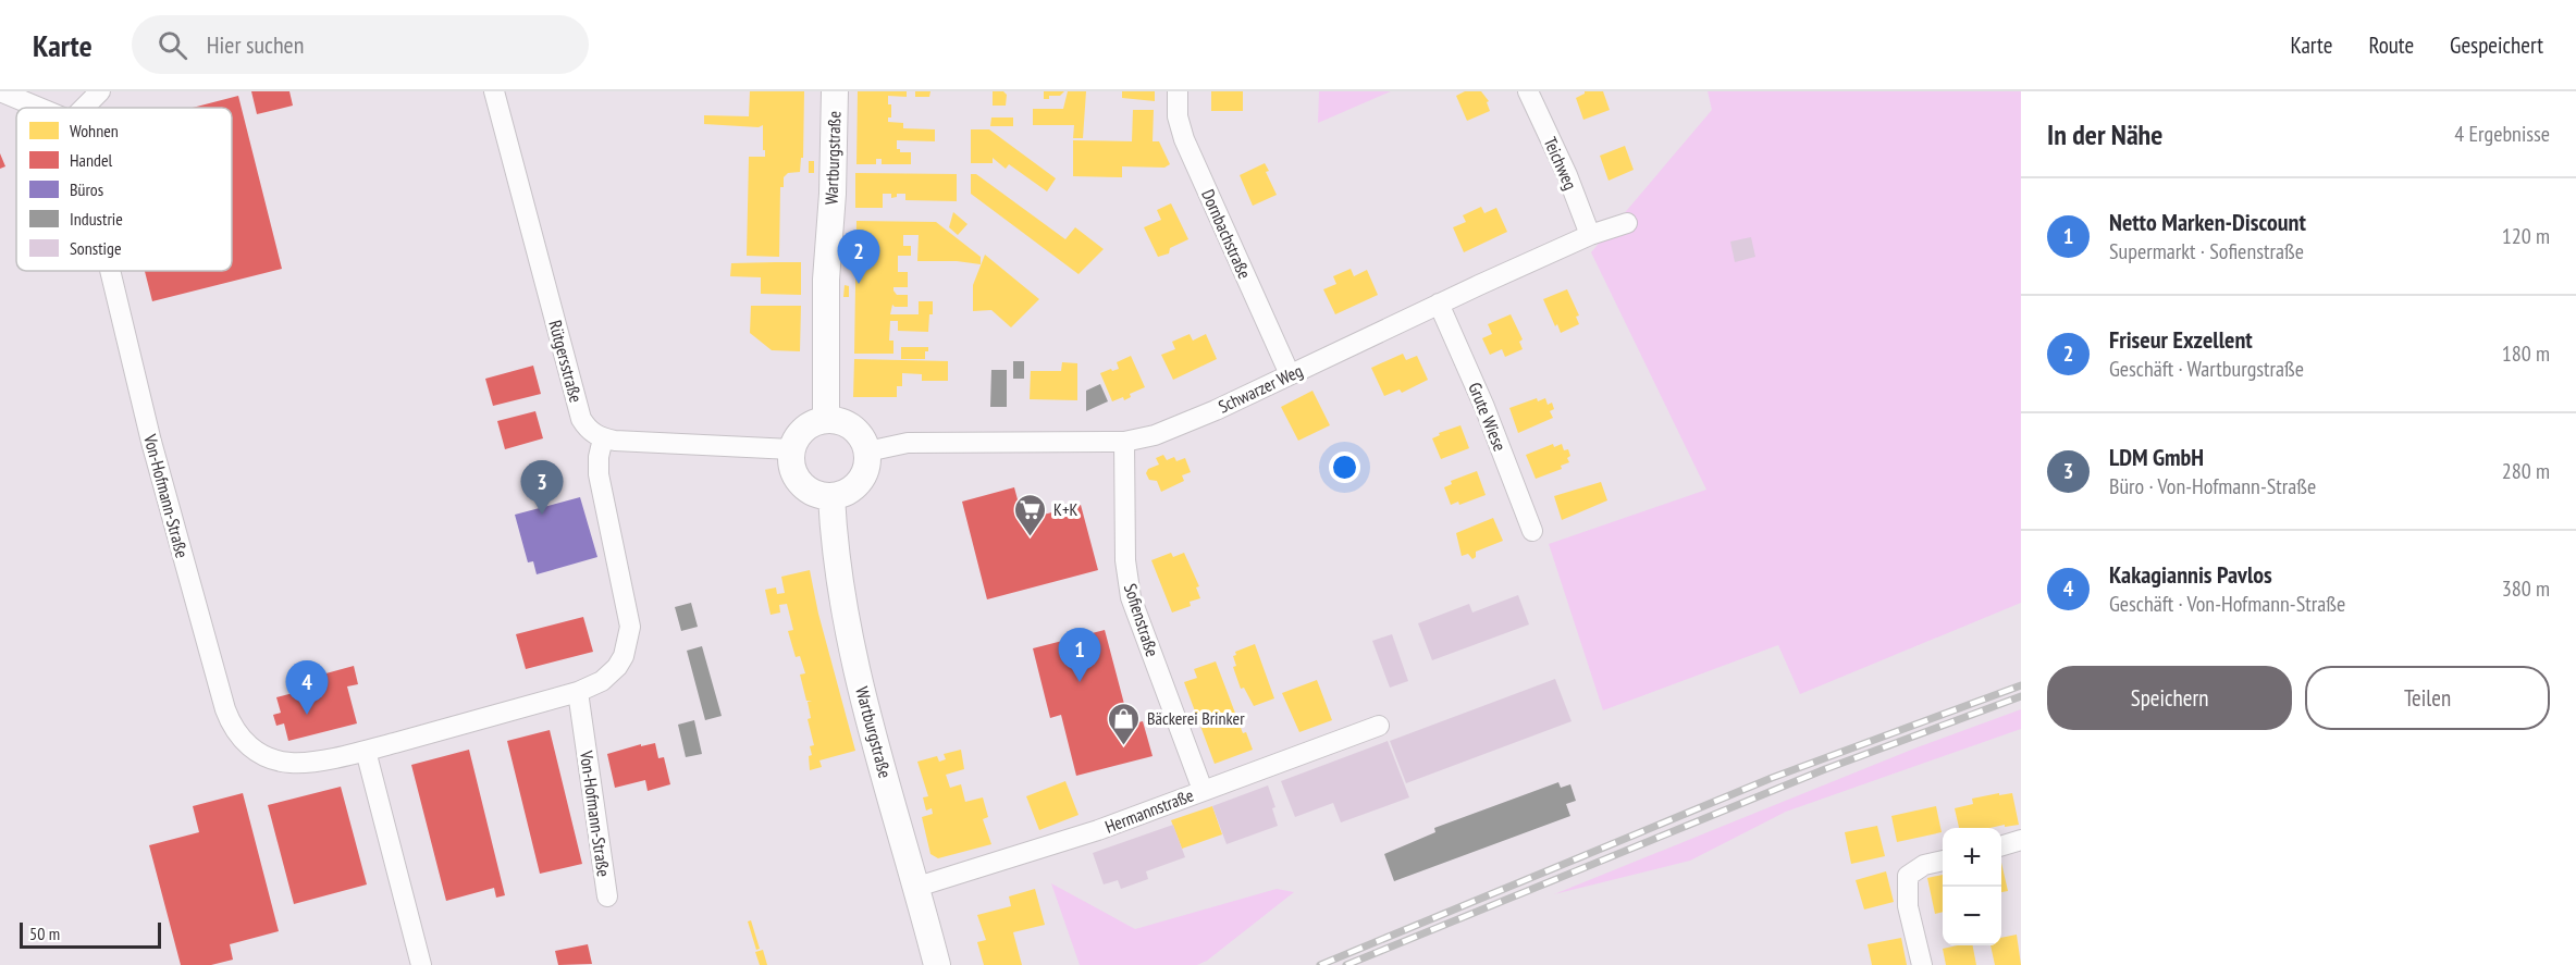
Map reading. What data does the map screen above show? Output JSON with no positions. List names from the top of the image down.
{
  "streets": {
    "main road": ["Wartburgstraße"],
    "street": [
      "Teichweg",
      "Dornbachstraße",
      "Rütgersstraße",
      "Schwarzer Weg",
      "Grute Wiese",
      "Von-Hofmann-Straße",
      "Sofienstraße",
      "Hermannstraße"
    ]
  },
  "crossings": [
    ["Wartburgstraße", "Schwarzer Weg"],
    ["Wartburgstraße", "Hermannstraße"],
    ["Teichweg", "Schwarzer Weg"],
    ["Dornbachstraße", "Schwarzer Weg"],
    ["Rütgersstraße", "Von-Hofmann-Straße"],
    ["Schwarzer Weg", "Grute Wiese"],
    ["Schwarzer Weg", "Sofienstraße"],
    ["Sofienstraße", "Hermannstraße"]
  ],
  "places": {
    "supermarket": ["K+K"],
    "shop": ["Bäckerei Brinker"]
  },
  "legend": [
    "Wohnen",
    "Handel",
    "Büros",
    "Industrie",
    "Sonstige"
  ],
  "scale_bar": "50 m",
  "page": {
    "header": "Karte",
    "search": "Hier suchen",
    "nav": ["Karte", "Route", "Gespeichert"],
    "heading": ["In der Nähe", "4 Ergebnisse"],
    "list": [
      {
        "mark": "1",
        "name": "Netto Marken-Discount",
        "note": "Supermarkt · Sofienstraße",
        "value": "120 m"
      },
      {
        "mark": "2",
        "name": "Friseur Exzellent",
        "note": "Geschäft · Wartburgstraße",
        "value": "180 m"
      },
      {
        "mark": "3",
        "name": "LDM GmbH",
        "note": "Büro · Von-Hofmann-Straße",
        "value": "280 m"
      },
      {
        "mark": "4",
        "name": "Kakagiannis Pavlos",
        "note": "Geschäft · Von-Hofmann-Straße",
        "value": "380 m"
      }
    ],
    "pins": [
      "2",
      "3",
      "1",
      "4"
    ],
    "buttons": ["Speichern", "Teilen"],
    "map_buttons": ["+", "−"],
    "scale": "50 m"
  }
}
